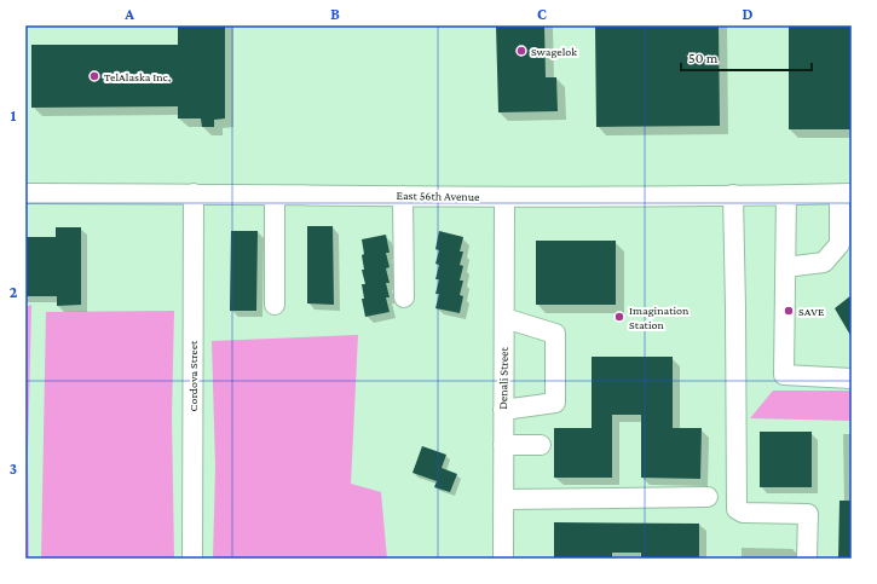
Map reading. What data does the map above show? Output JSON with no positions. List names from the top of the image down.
{
  "streets": {
    "street": ["East 56th Avenue", "Cordova Street", "Denali Street"]
  },
  "crossings": [
    ["East 56th Avenue", "Cordova Street"],
    ["East 56th Avenue", "Denali Street"]
  ],
  "places": [
    "Swagelok",
    "TelAlaska Inc.",
    "SAVE",
    "Imagination Station"
  ],
  "scale_bar": "50 m",
  "grid": {
    "columns": [
      "A",
      "B",
      "C",
      "D"
    ],
    "rows": ["1", "2", "3"]
  }
}
